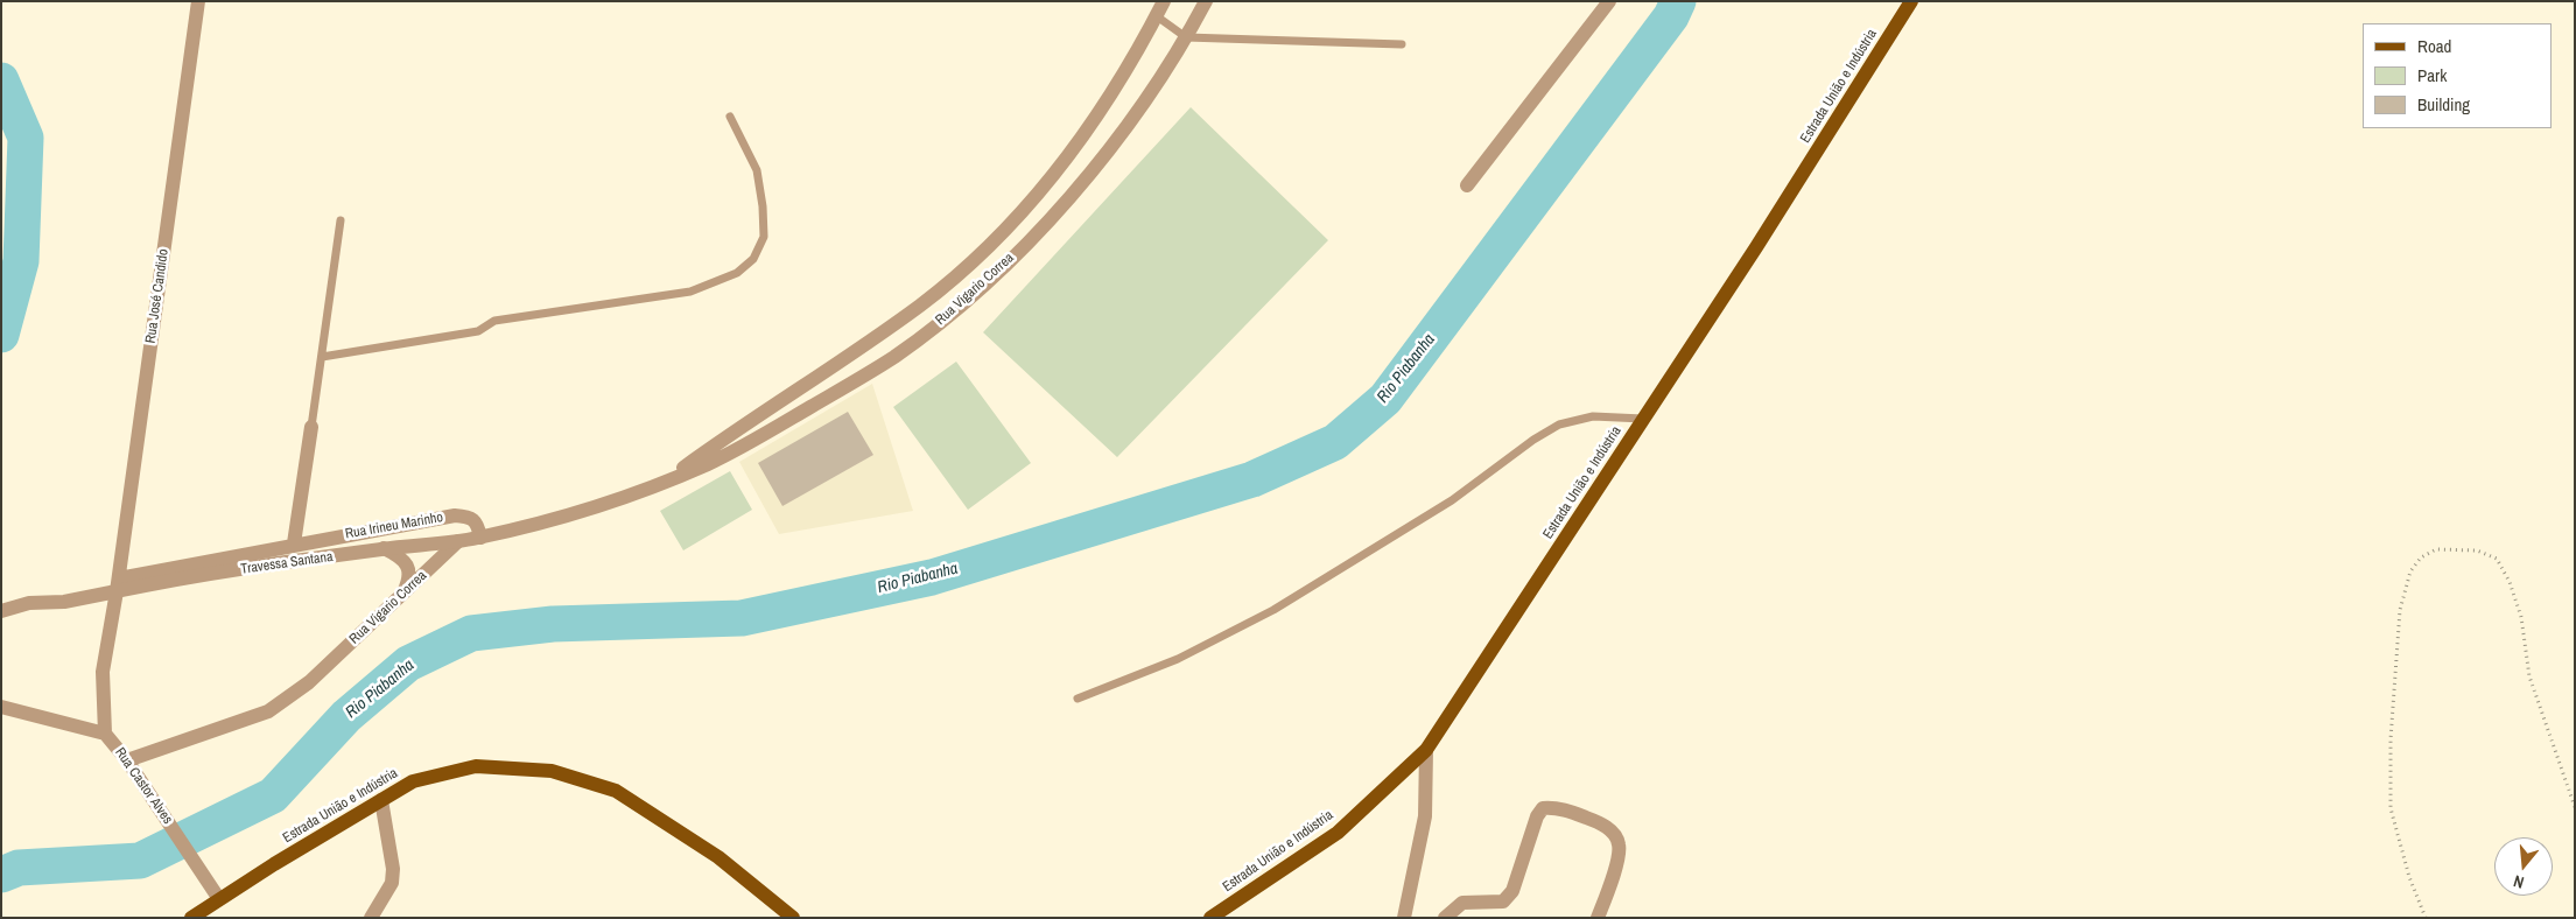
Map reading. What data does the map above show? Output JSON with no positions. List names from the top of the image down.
{
  "streets": {
    "main road": ["Estrada União e Indústria"],
    "street": [
      "Rua Vigario Correa",
      "Rua José Candido",
      "Rua Irineu Marinho",
      "Travessa Santana",
      "Rua Castor Alves"
    ]
  },
  "crossings": [
    ["Estrada União e Indústria", "Rua Castor Alves"],
    ["Rua Vigario Correa", "Rua Irineu Marinho"],
    ["Rua Vigario Correa", "Travessa Santana"],
    ["Rua Vigario Correa", "Rua Castor Alves"],
    ["Rua José Candido", "Travessa Santana"],
    ["Rua José Candido", "Rua Castor Alves"]
  ],
  "water": ["Rio Piabanha"],
  "legend": ["Road", "Park", "Building"],
  "north": "bottom"
}
